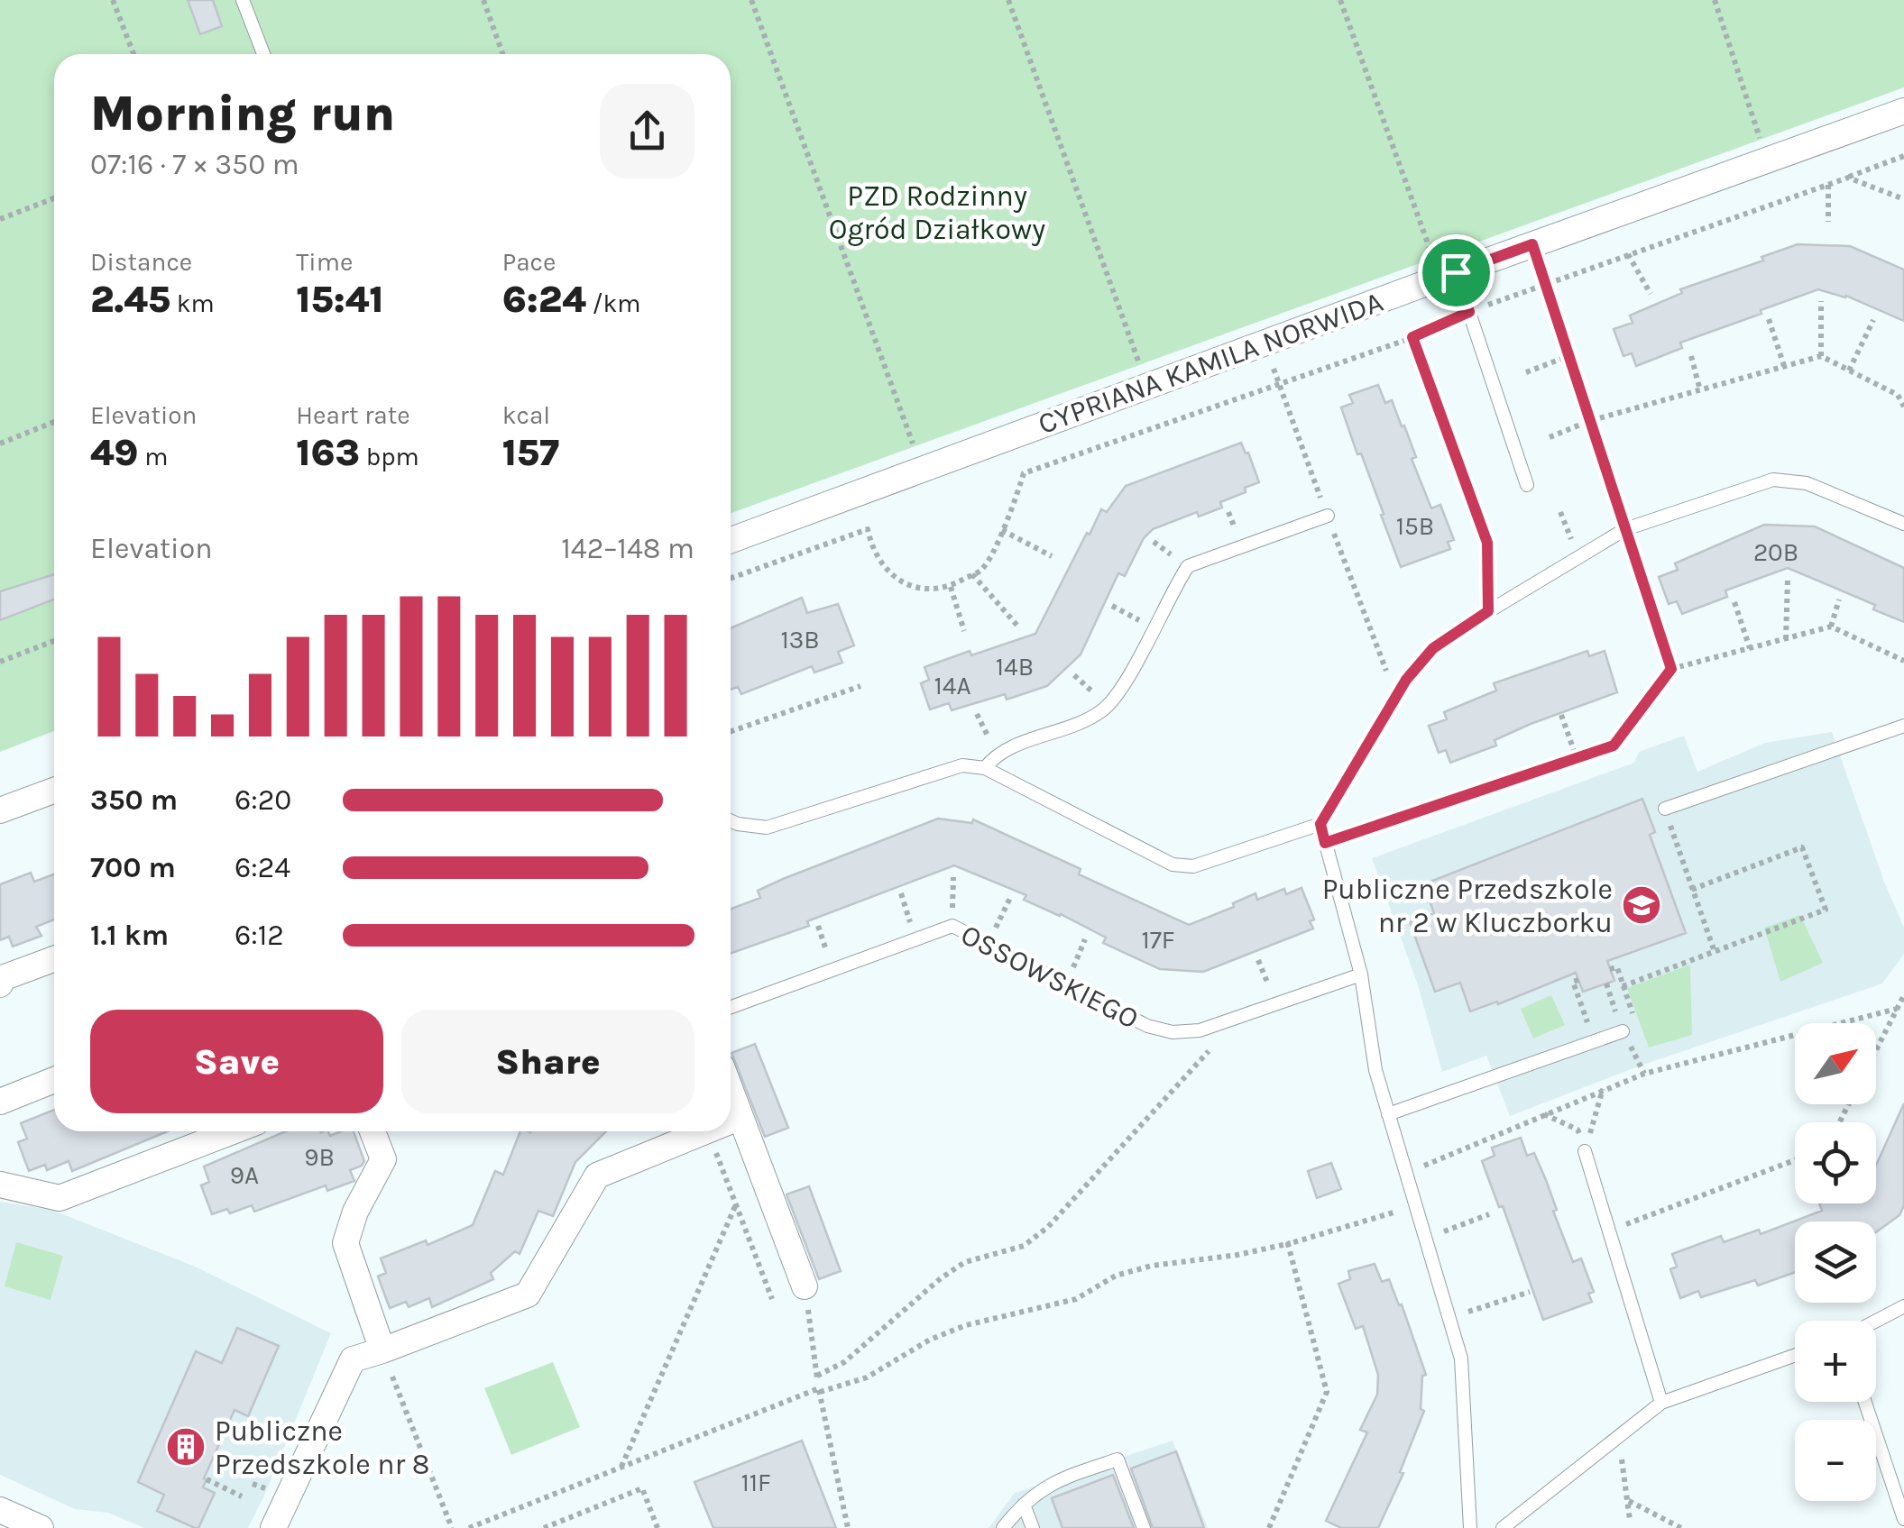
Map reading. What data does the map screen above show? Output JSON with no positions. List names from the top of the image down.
{
  "streets": {
    "street": ["CYPRIANA KAMILA NORWIDA"],
    "lane": ["OSSOWSKIEGO"]
  },
  "parks": ["PZD Rodzinny Ogród Działkowy"],
  "places": {
    "school or university": ["Publiczne Przedszkole nr 2 w Kluczborku"],
    "building": ["Publiczne Przedszkole nr 8"]
  },
  "house_numbers": [
    "15B",
    "20B",
    "13B",
    "14B",
    "14A",
    "17F",
    "9B",
    "9A",
    "11F"
  ],
  "north": "top right",
  "page": {
    "heading": ["Morning run", "07:16 · 7 × 350 m"],
    "stats": [
      ["Distance", "2.45 km"],
      ["Time", "15:41"],
      ["Pace", "6:24 /km"],
      ["Elevation", "49 m"],
      ["Heart rate", "163 bpm"],
      ["kcal", "157"]
    ],
    "chart": ["Elevation", "142–148 m"],
    "list": [
      {
        "name": "350 m",
        "note": "6:20"
      },
      {
        "name": "700 m",
        "note": "6:24"
      },
      {
        "name": "1.1 km",
        "note": "6:12"
      }
    ],
    "buttons": ["Save", "Share"],
    "map_buttons": ["+", "−"]
  }
}
